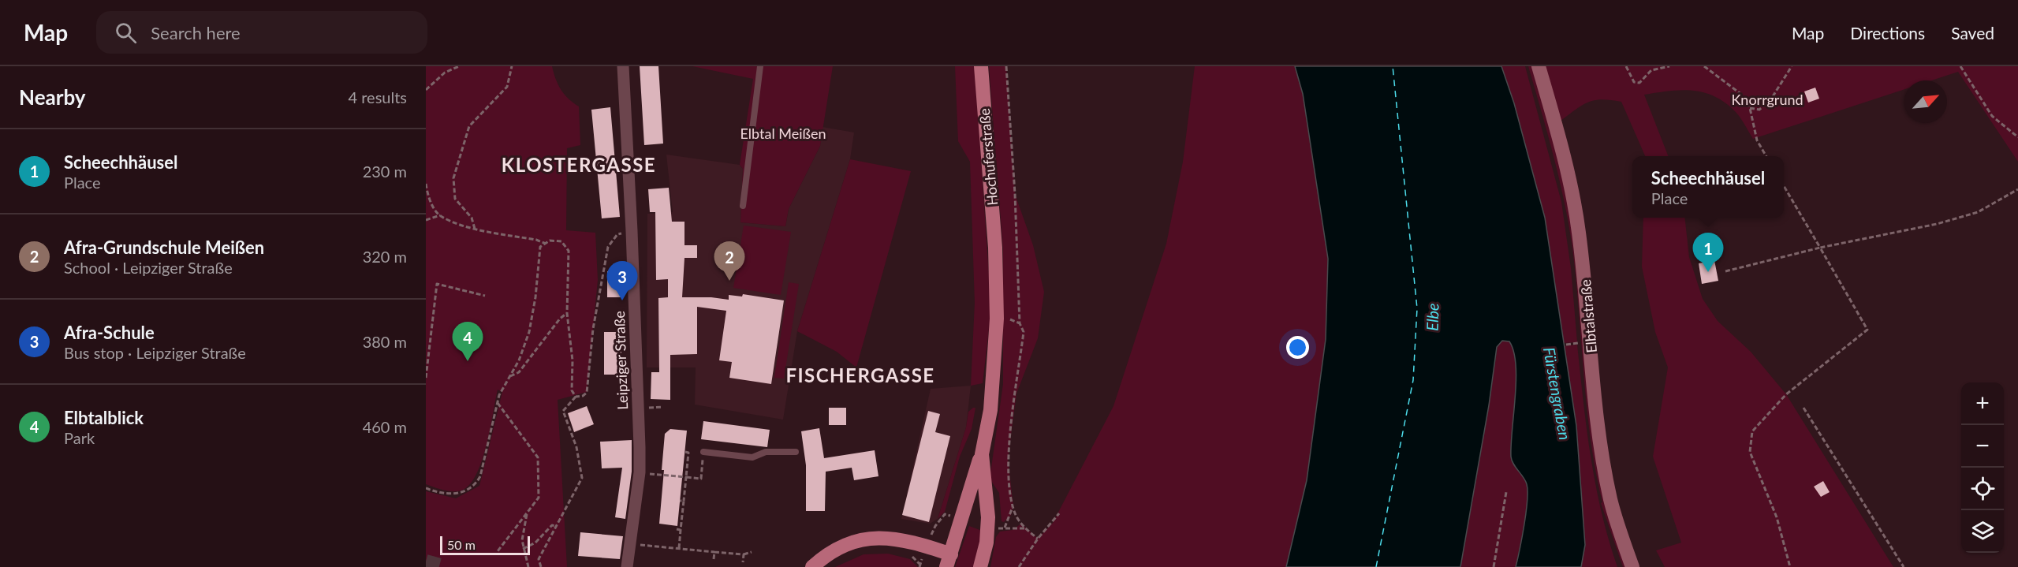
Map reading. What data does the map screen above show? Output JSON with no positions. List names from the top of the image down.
{
  "streets": {
    "main road": ["Hochuferstraße"],
    "street": ["Elbtalstraße", "Leipziger Straße"]
  },
  "districts": ["KLOSTERGASSE", "FISCHERGASSE"],
  "water": ["Elbe", "Fürstengraben"],
  "parks": ["Knorrgrund", "Elbtal Meißen"],
  "scale_bar": "50 m",
  "north": "top right",
  "page": {
    "header": "Map",
    "search": "Search here",
    "nav": ["Map", "Directions", "Saved"],
    "heading": ["Nearby", "4 results"],
    "list": [
      {
        "mark": "1",
        "name": "Scheechhäusel",
        "note": "Place",
        "value": "230 m"
      },
      {
        "mark": "2",
        "name": "Afra-Grundschule Meißen",
        "note": "School · Leipziger Straße",
        "value": "320 m"
      },
      {
        "mark": "3",
        "name": "Afra-Schule",
        "note": "Bus stop · Leipziger Straße",
        "value": "380 m"
      },
      {
        "mark": "4",
        "name": "Elbtalblick",
        "note": "Park",
        "value": "460 m"
      }
    ],
    "popup": ["Scheechhäusel", "Place"],
    "pins": [
      "1",
      "2",
      "3",
      "4"
    ],
    "map_buttons": ["+", "−"],
    "scale": "50 m"
  }
}
